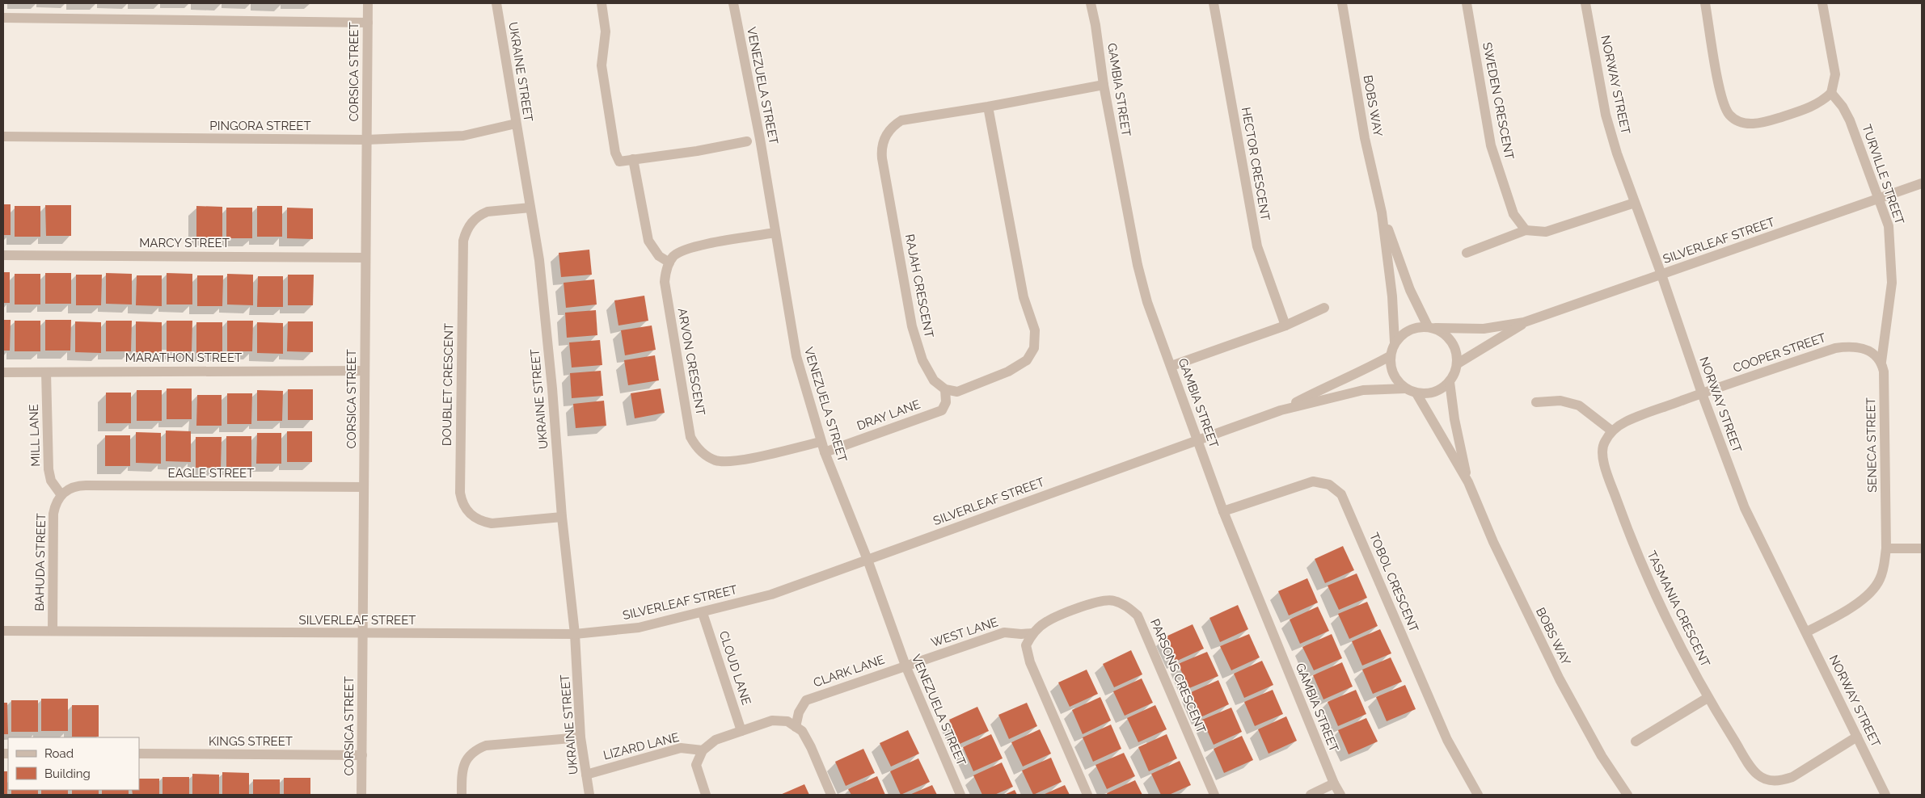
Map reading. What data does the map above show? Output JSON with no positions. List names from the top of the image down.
{
  "streets": {
    "street": [
      "CORSICA STREET",
      "UKRAINE STREET",
      "NORWAY STREET",
      "VENEZUELA STREET",
      "GAMBIA STREET",
      "SWEDEN CRESCENT",
      "BOBS WAY",
      "PINGORA STREET",
      "HECTOR CRESCENT",
      "TURVILLE STREET",
      "SILVERLEAF STREET",
      "MARCY STREET",
      "RAJAH CRESCENT",
      "COOPER STREET",
      "MARATHON STREET",
      "ARVON CRESCENT",
      "DOUBLET CRESCENT",
      "DRAY LANE",
      "MILL LANE",
      "SENECA STREET",
      "EAGLE STREET",
      "BAHUDA STREET",
      "TOBOL CRESCENT",
      "TASMANIA CRESCENT",
      "WEST LANE",
      "CLOUD LANE",
      "CLARK LANE",
      "PARSONS CRESCENT",
      "KINGS STREET",
      "LIZARD LANE"
    ]
  },
  "crossings": [
    ["CORSICA STREET", "PINGORA STREET"],
    ["CORSICA STREET", "SILVERLEAF STREET"],
    ["CORSICA STREET", "MARCY STREET"],
    ["CORSICA STREET", "MARATHON STREET"],
    ["CORSICA STREET", "EAGLE STREET"],
    ["CORSICA STREET", "KINGS STREET"],
    ["UKRAINE STREET", "PINGORA STREET"],
    ["UKRAINE STREET", "SILVERLEAF STREET"],
    ["UKRAINE STREET", "DOUBLET CRESCENT"],
    ["UKRAINE STREET", "LIZARD LANE"],
    ["NORWAY STREET", "SILVERLEAF STREET"],
    ["NORWAY STREET", "COOPER STREET"],
    ["NORWAY STREET", "SENECA STREET"],
    ["NORWAY STREET", "TASMANIA CRESCENT"],
    ["VENEZUELA STREET", "SILVERLEAF STREET"],
    ["VENEZUELA STREET", "ARVON CRESCENT"],
    ["VENEZUELA STREET", "DRAY LANE"],
    ["VENEZUELA STREET", "WEST LANE"],
    ["VENEZUELA STREET", "CLARK LANE"],
    ["GAMBIA STREET", "SILVERLEAF STREET"],
    ["GAMBIA STREET", "RAJAH CRESCENT"],
    ["GAMBIA STREET", "TOBOL CRESCENT"],
    ["BOBS WAY", "SILVERLEAF STREET"],
    ["TURVILLE STREET", "SILVERLEAF STREET"],
    ["TURVILLE STREET", "COOPER STREET"],
    ["TURVILLE STREET", "SENECA STREET"],
    ["SILVERLEAF STREET", "BAHUDA STREET"],
    ["SILVERLEAF STREET", "CLOUD LANE"],
    ["RAJAH CRESCENT", "DRAY LANE"],
    ["COOPER STREET", "SENECA STREET"],
    ["MARATHON STREET", "MILL LANE"],
    ["MILL LANE", "EAGLE STREET"],
    ["MILL LANE", "BAHUDA STREET"],
    ["EAGLE STREET", "BAHUDA STREET"],
    ["WEST LANE", "CLARK LANE"],
    ["WEST LANE", "PARSONS CRESCENT"]
  ],
  "legend": ["Road", "Building"]
}
